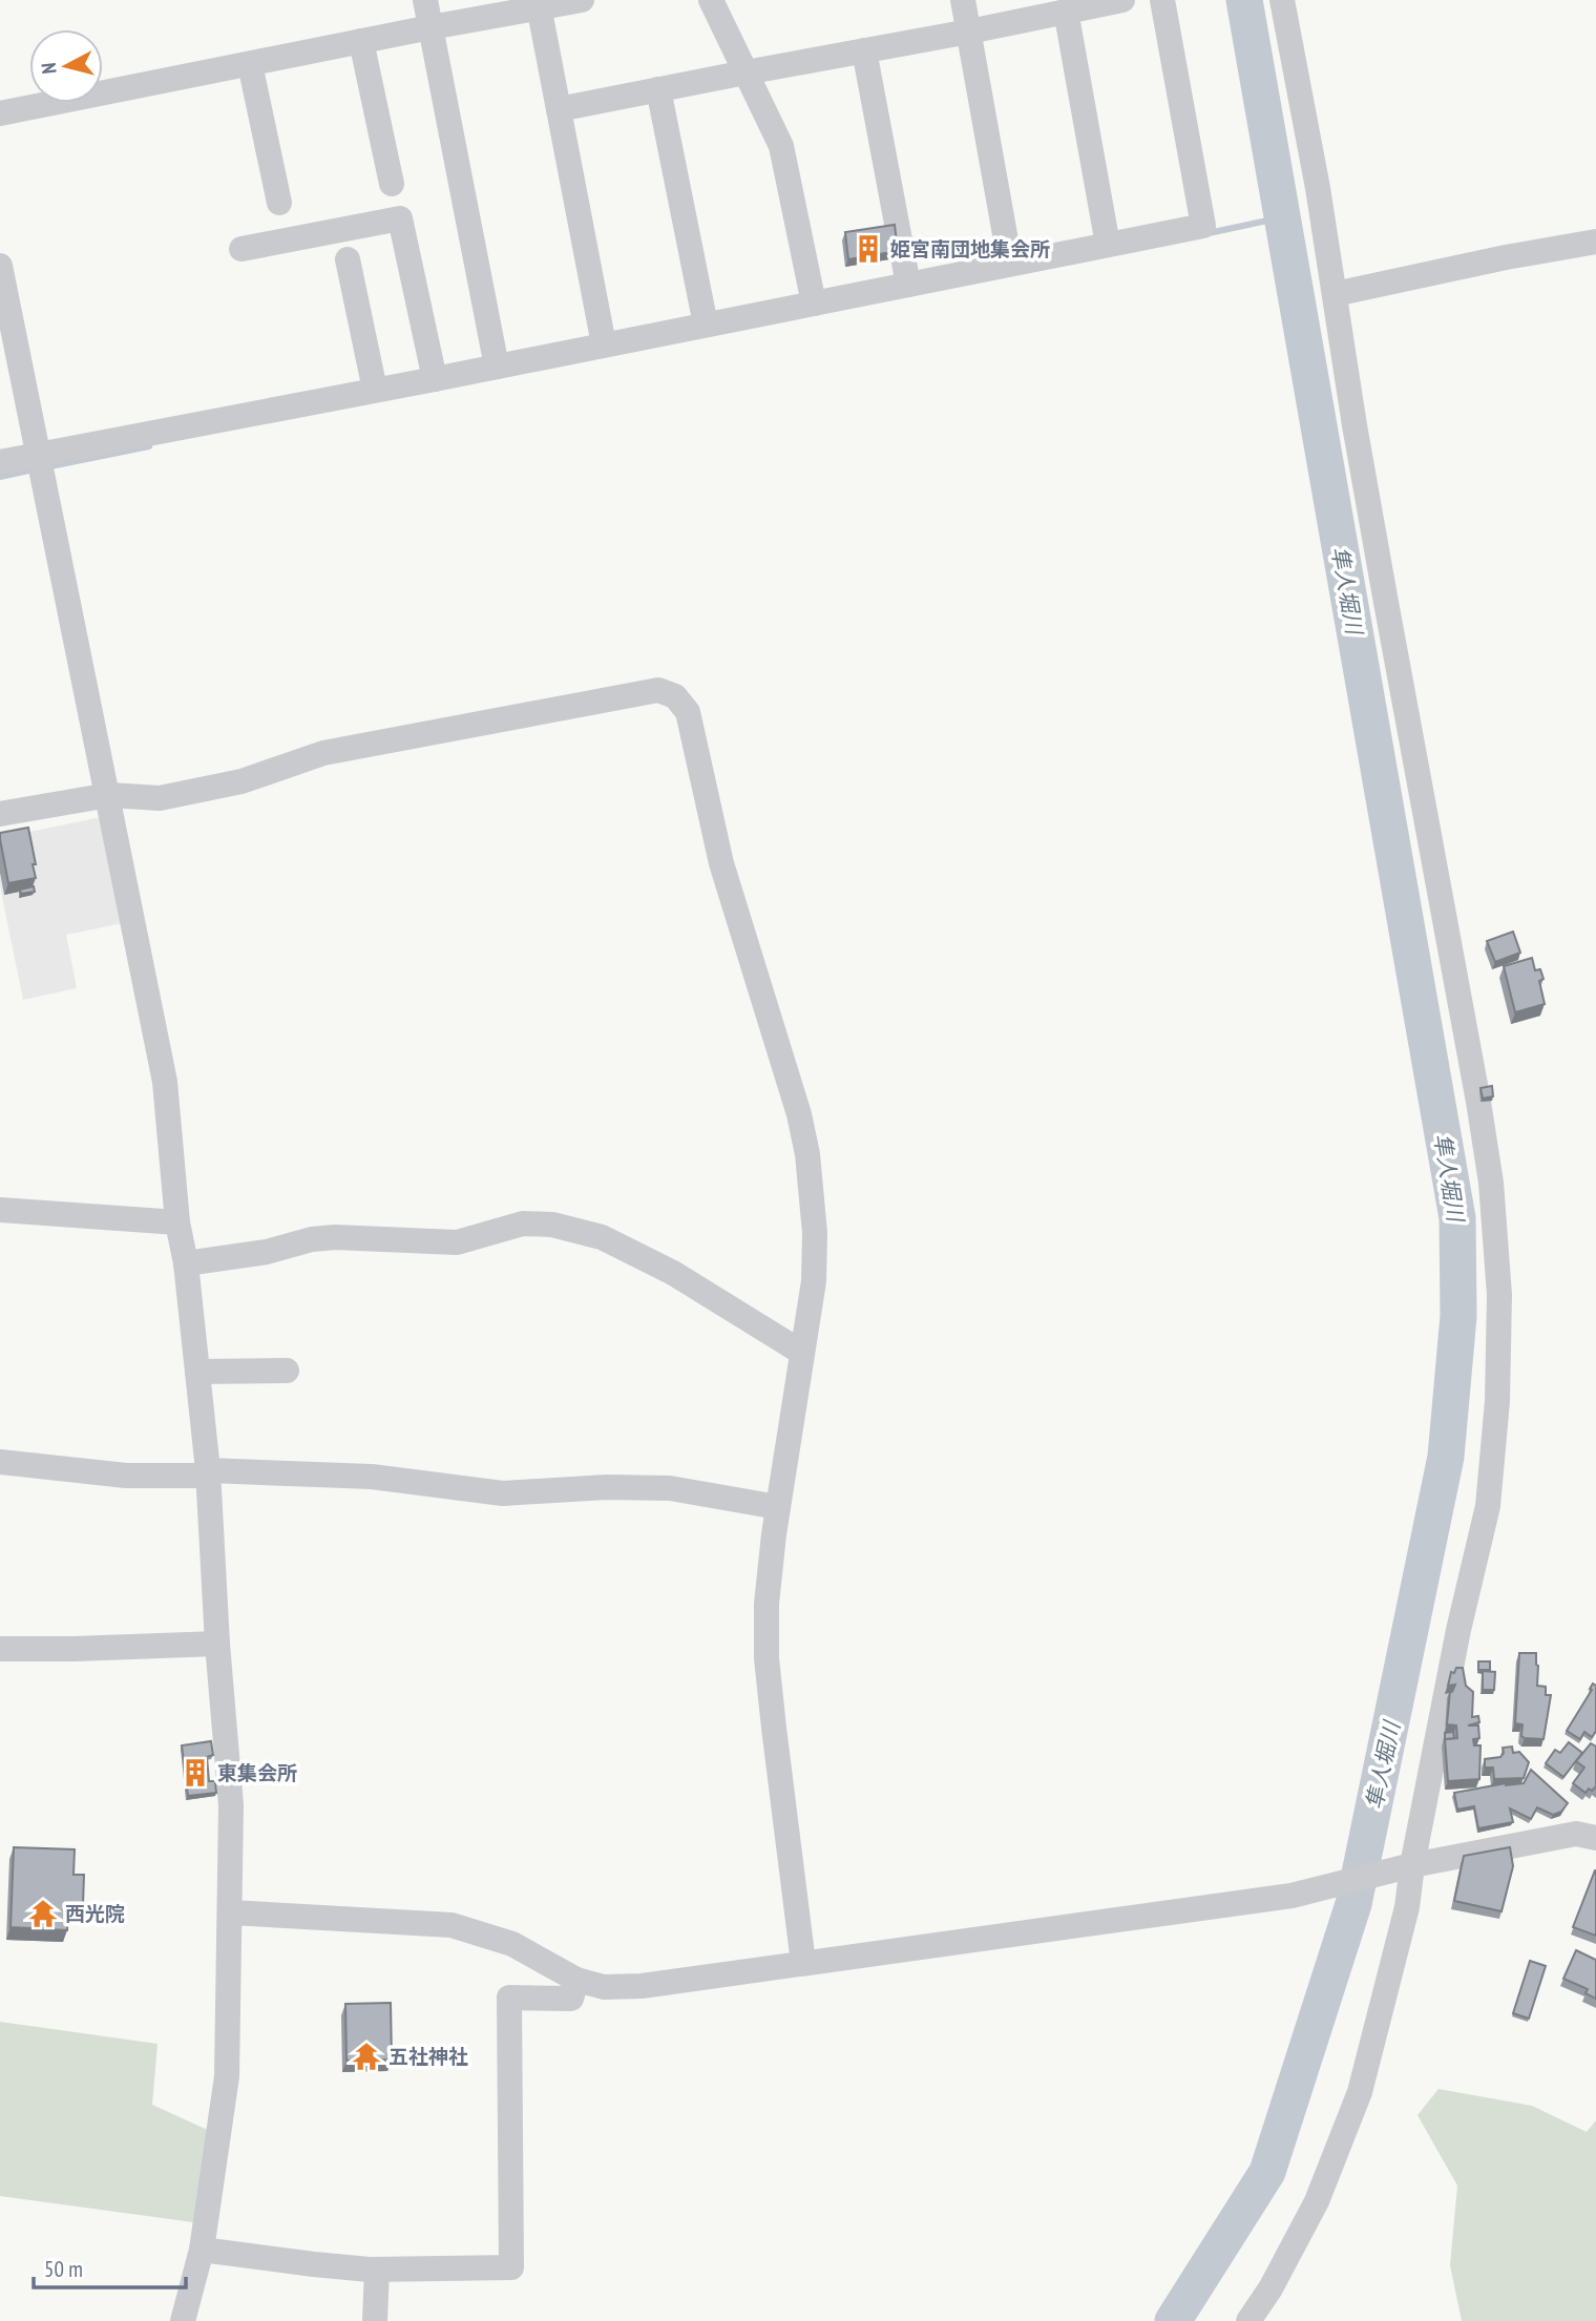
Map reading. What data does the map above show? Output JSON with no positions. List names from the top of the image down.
{
  "water": ["隼人堀川"],
  "places": {
    "building": ["姫宮南団地集会所", "東集会所"],
    "temple": ["西光院", "五社神社"]
  },
  "scale_bar": "50 m",
  "north": "left"
}
